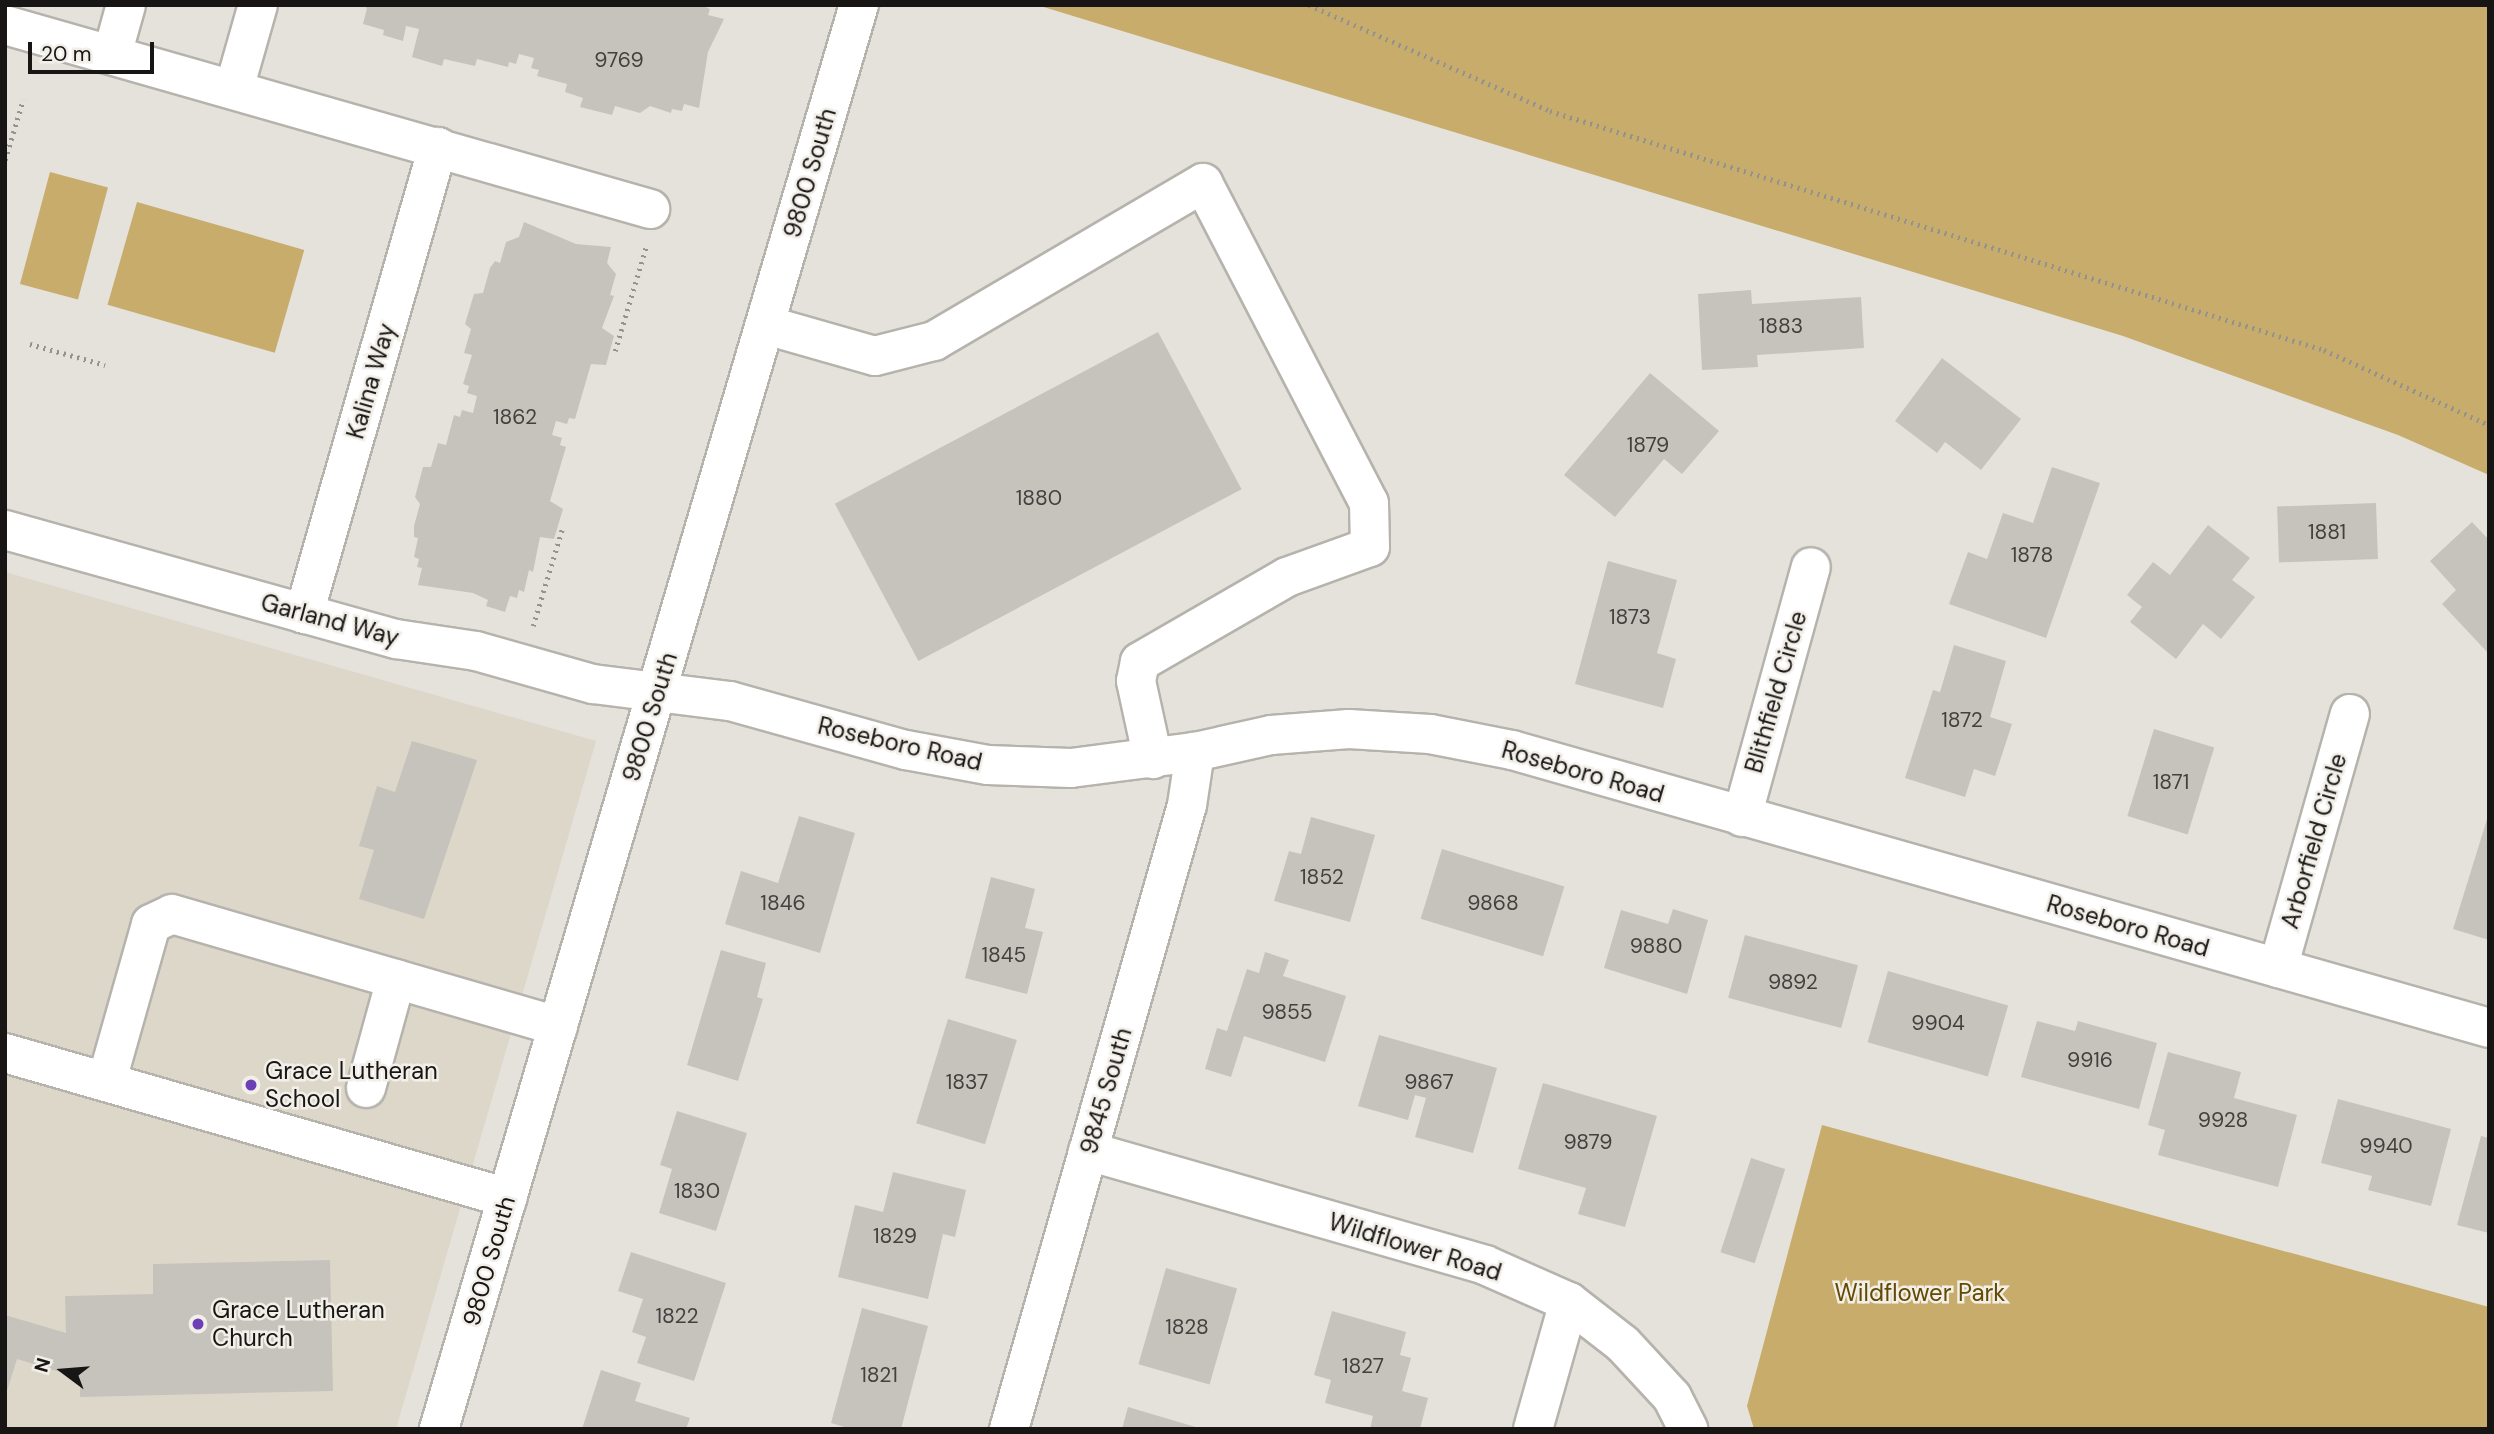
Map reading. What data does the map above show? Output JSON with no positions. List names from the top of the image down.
{
  "streets": {
    "street": [
      "9800 South",
      "Kalina Way",
      "Garland Way",
      "Blithfield Circle",
      "Roseboro Road",
      "Arborfield Circle",
      "9845 South",
      "Wildflower Road"
    ]
  },
  "crossings": [
    ["9800 South", "Garland Way"],
    ["9800 South", "Roseboro Road"],
    ["Kalina Way", "Garland Way"],
    ["Garland Way", "Roseboro Road"],
    ["Blithfield Circle", "Roseboro Road"],
    ["Roseboro Road", "Arborfield Circle"],
    ["Roseboro Road", "9845 South"],
    ["9845 South", "Wildflower Road"]
  ],
  "parks": ["Wildflower Park"],
  "places": ["Grace Lutheran School", "Grace Lutheran Church"],
  "house_numbers": [
    "9769",
    "1883",
    "1862",
    "1879",
    "1880",
    "1881",
    "1878",
    "1873",
    "1872",
    "1871",
    "1852",
    "1846",
    "9868",
    "9880",
    "1845",
    "9892",
    "9855",
    "9904",
    "9916",
    "1837",
    "9867",
    "9928",
    "9879",
    "9940",
    "1830",
    "1829",
    "1822",
    "1828",
    "1827",
    "1821"
  ],
  "scale_bar": "20 m",
  "north": "left"
}
